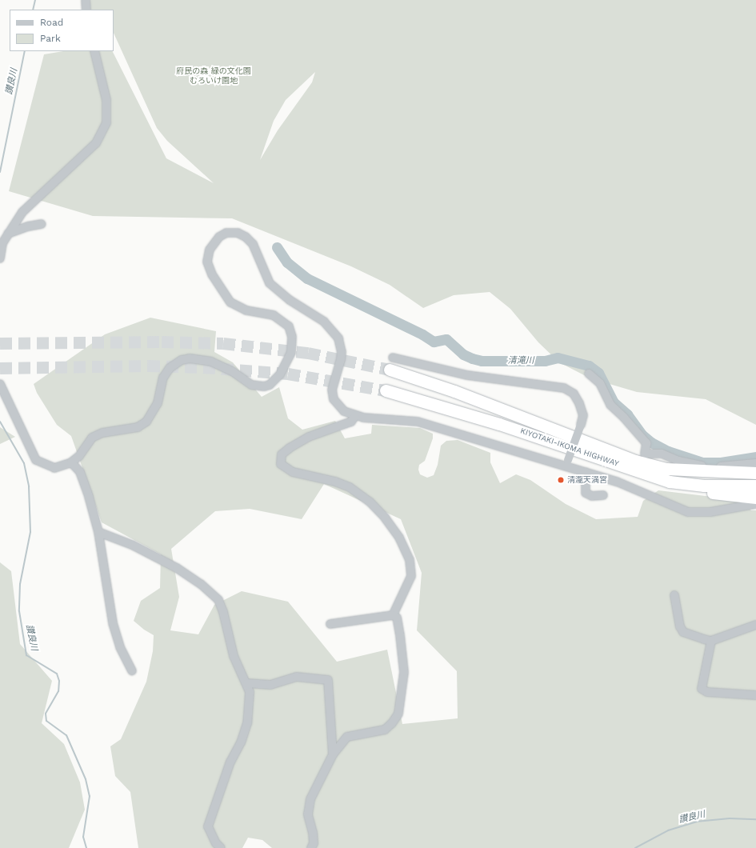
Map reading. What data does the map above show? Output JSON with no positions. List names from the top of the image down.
{
  "streets": {
    "highway": ["KIYOTAKI-IKOMA HIGHWAY"]
  },
  "water": ["讃良川", "清滝川"],
  "parks": ["府民の森 緑の文化園 むろいけ園地"],
  "places": ["清瀧天満宮"],
  "legend": ["Road", "Park"]
}
